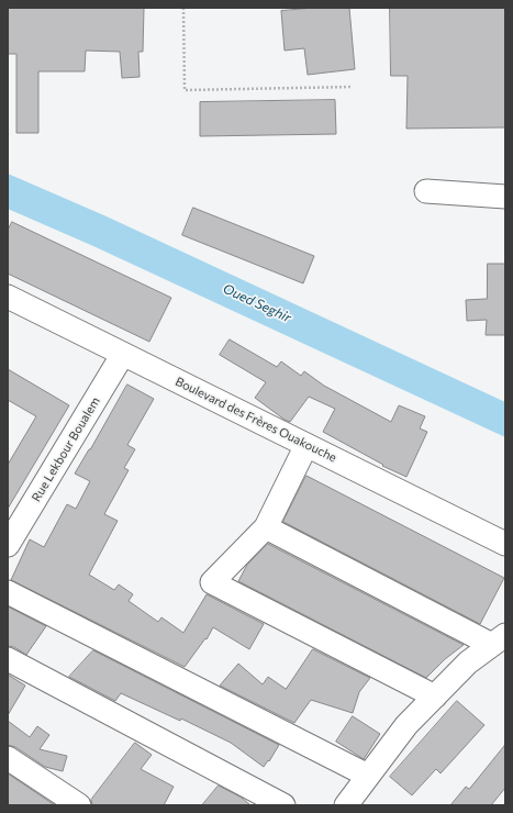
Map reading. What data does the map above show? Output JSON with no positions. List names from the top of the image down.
{
  "streets": {
    "street": ["Boulevard des Frères Ouakouche", "Rue Lekbour Boualem"]
  },
  "crossings": [
    ["Boulevard des Frères Ouakouche", "Rue Lekbour Boualem"]
  ],
  "water": ["Oued Seghir"]
}
